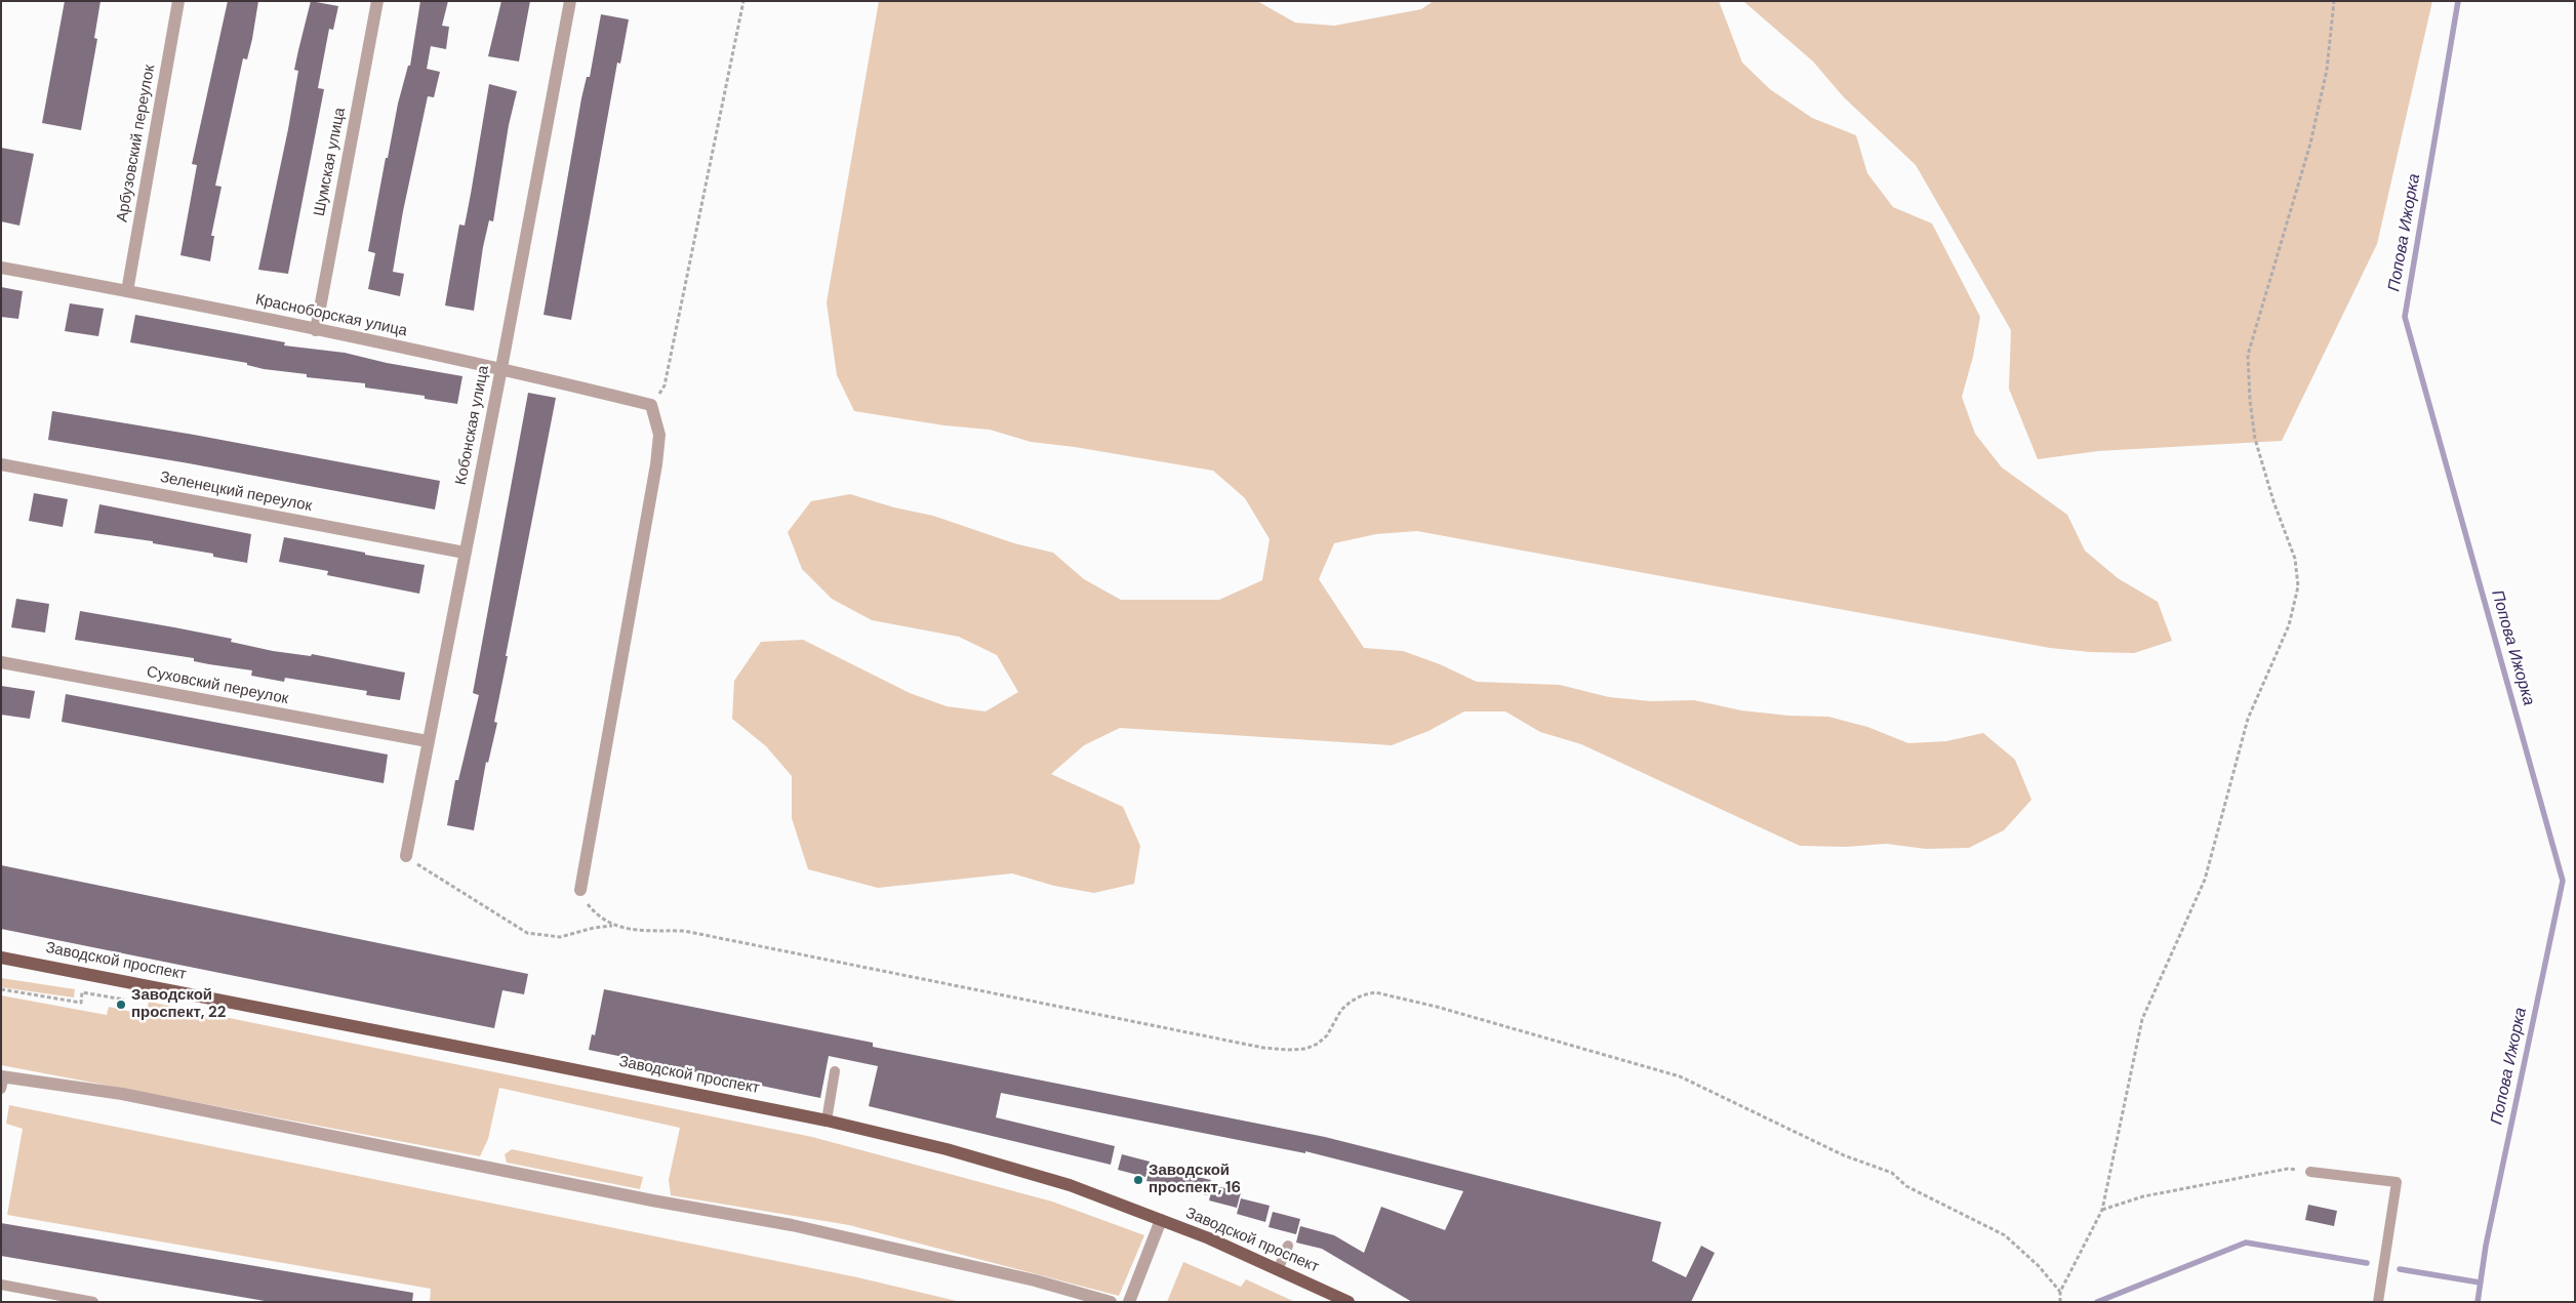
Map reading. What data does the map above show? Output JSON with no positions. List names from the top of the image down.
{
  "streets": {
    "main road": ["Заводской проспект"],
    "street": [
      "Арбузовский переулок",
      "Шумская улица",
      "Красноборская улица",
      "Кобонская улица",
      "Зеленецкий переулок",
      "Суховский переулок"
    ]
  },
  "crossings": [
    ["Арбузовский переулок", "Красноборская улица"],
    ["Шумская улица", "Красноборская улица"],
    ["Красноборская улица", "Кобонская улица"],
    ["Кобонская улица", "Зеленецкий переулок"],
    ["Кобонская улица", "Суховский переулок"]
  ],
  "water": ["Попова Ижорка"],
  "places": ["Заводской проспект, 22", "Заводской проспект, 16"]
}
